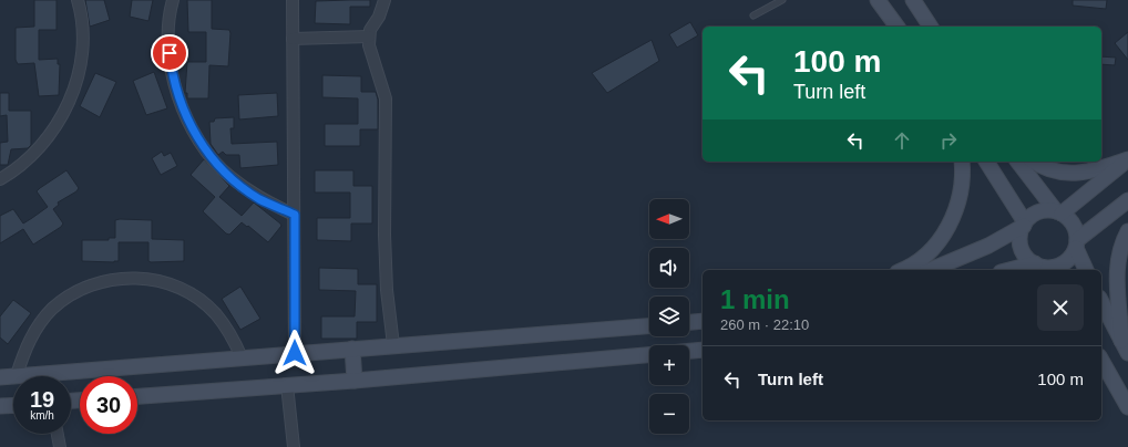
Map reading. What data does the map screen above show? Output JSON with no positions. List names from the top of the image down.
{
  "north": "left",
  "page": {
    "turn": ["100 m", "Turn left"],
    "map_buttons": ["+", "−"],
    "heading": ["1 min", "260 m · 22:10"],
    "list": [
      {
        "name": "Turn left",
        "value": "100 m"
      }
    ],
    "speed": "19 km/h",
    "limit": "30"
  }
}
